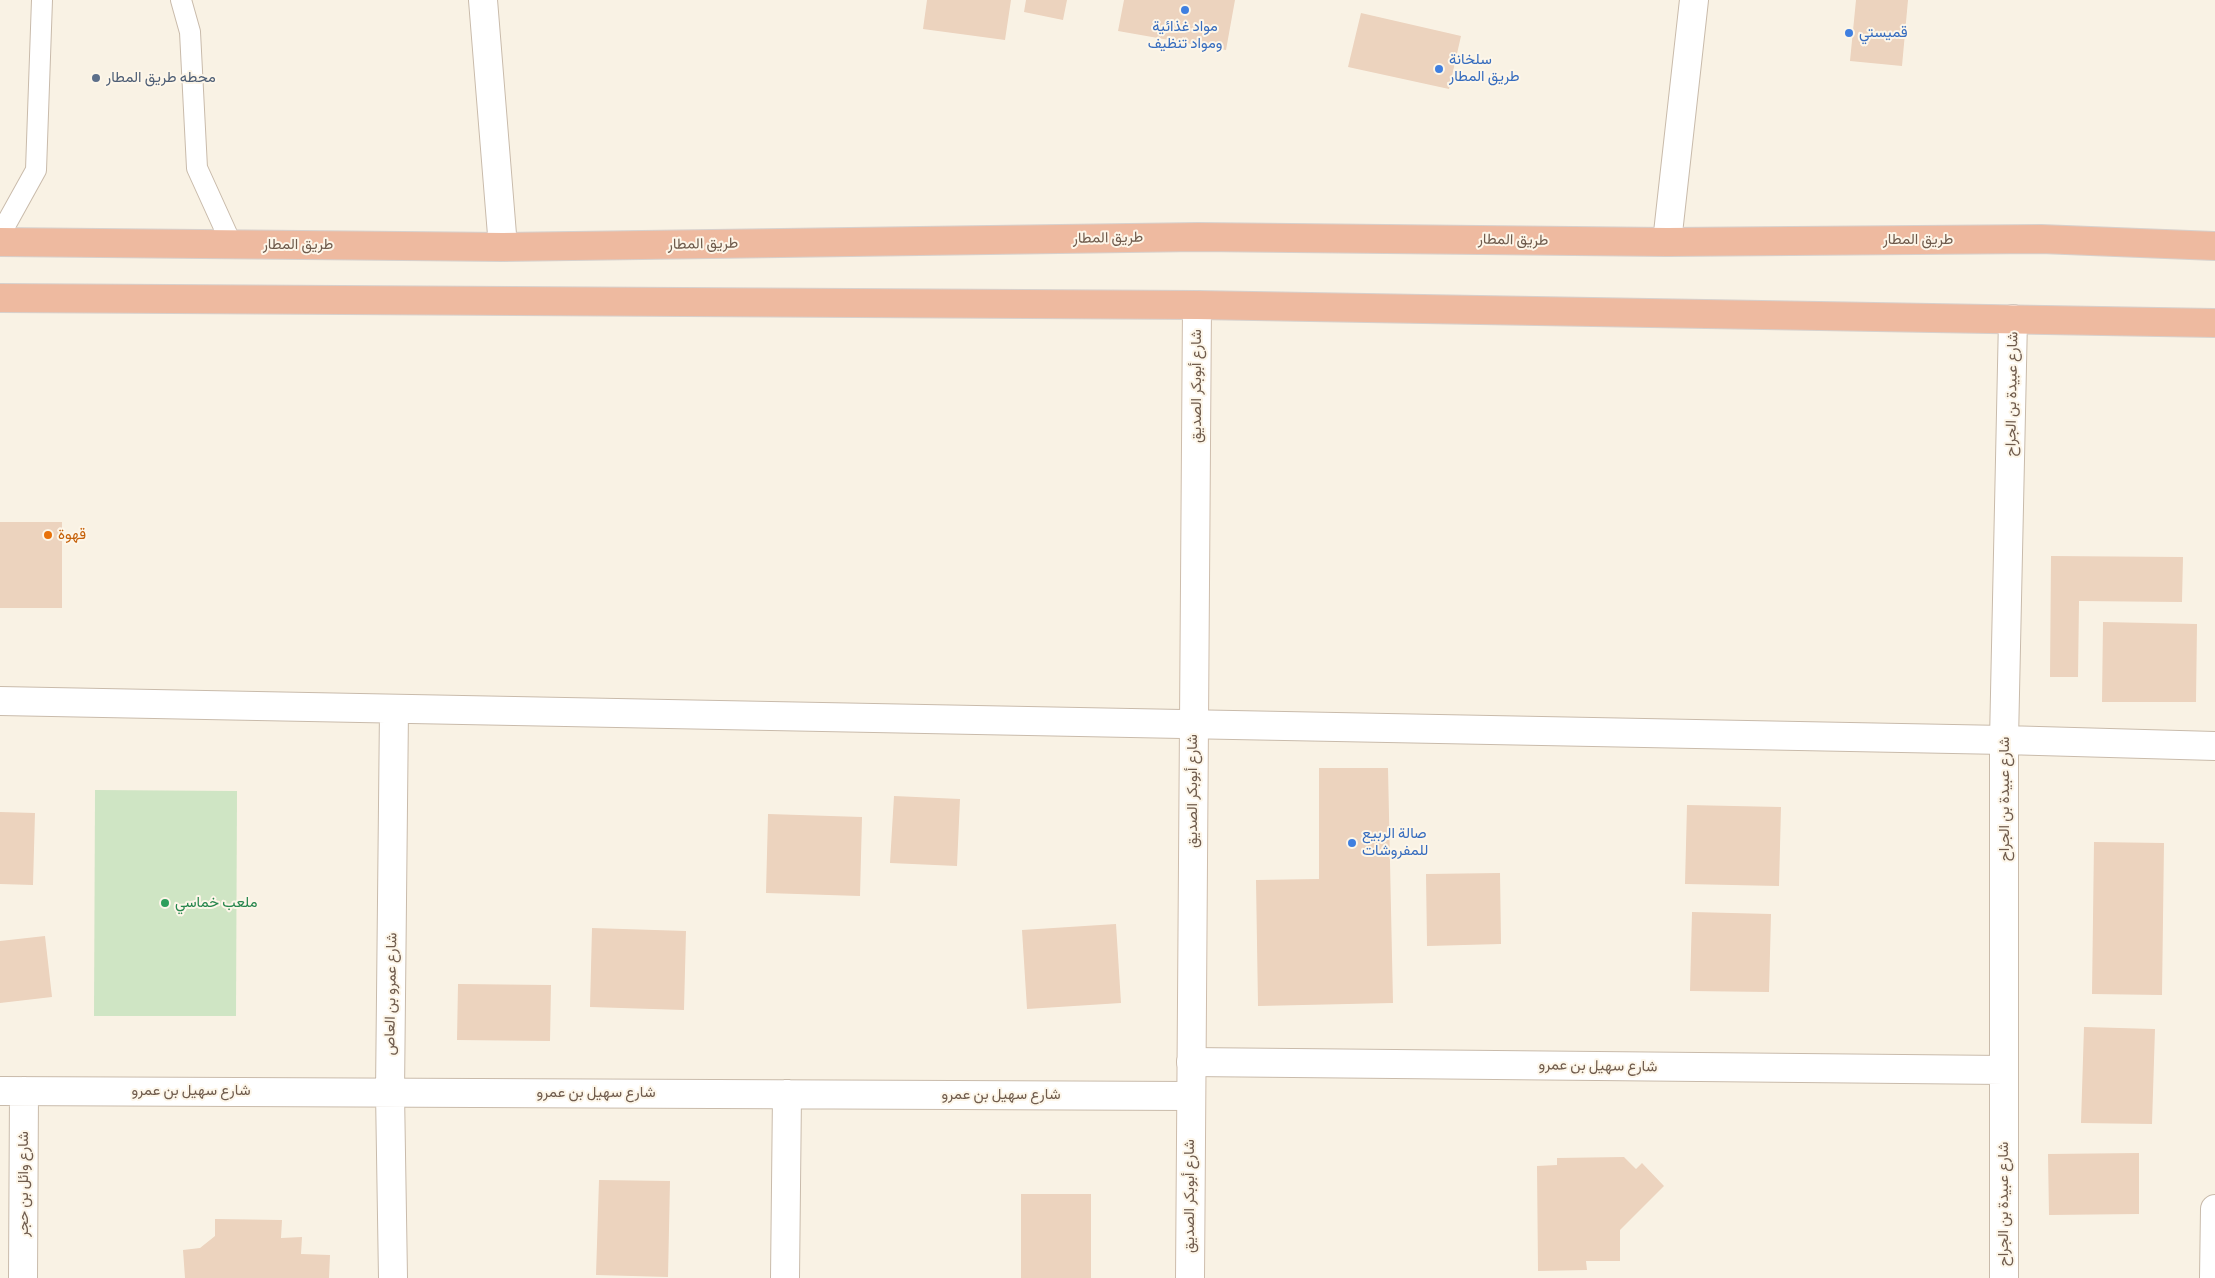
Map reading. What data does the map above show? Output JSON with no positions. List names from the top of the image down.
{
  "streets": {
    "highway": ["طريق المطار"],
    "street": [
      "شارع أبوبكر الصديق",
      "شارع عبيدة بن الجراح",
      "شارع عمرو بن العاص",
      "شارع سهيل بن عمرو",
      "شارع وائل بن حجر"
    ]
  },
  "crossings": [
    ["شارع أبوبكر الصديق", "شارع سهيل بن عمرو"],
    ["شارع عبيدة بن الجراح", "شارع سهيل بن عمرو"],
    ["شارع عمرو بن العاص", "شارع سهيل بن عمرو"],
    ["شارع سهيل بن عمرو", "شارع وائل بن حجر"]
  ],
  "places": [
    "مواد غذائية ومواد تنظيف",
    "قميستي",
    "سلخانة طريق المطار",
    "محطه طريق المطار",
    "قهوة",
    "صالة الربيع للمفروشات",
    "ملعب خماسي"
  ]
}
